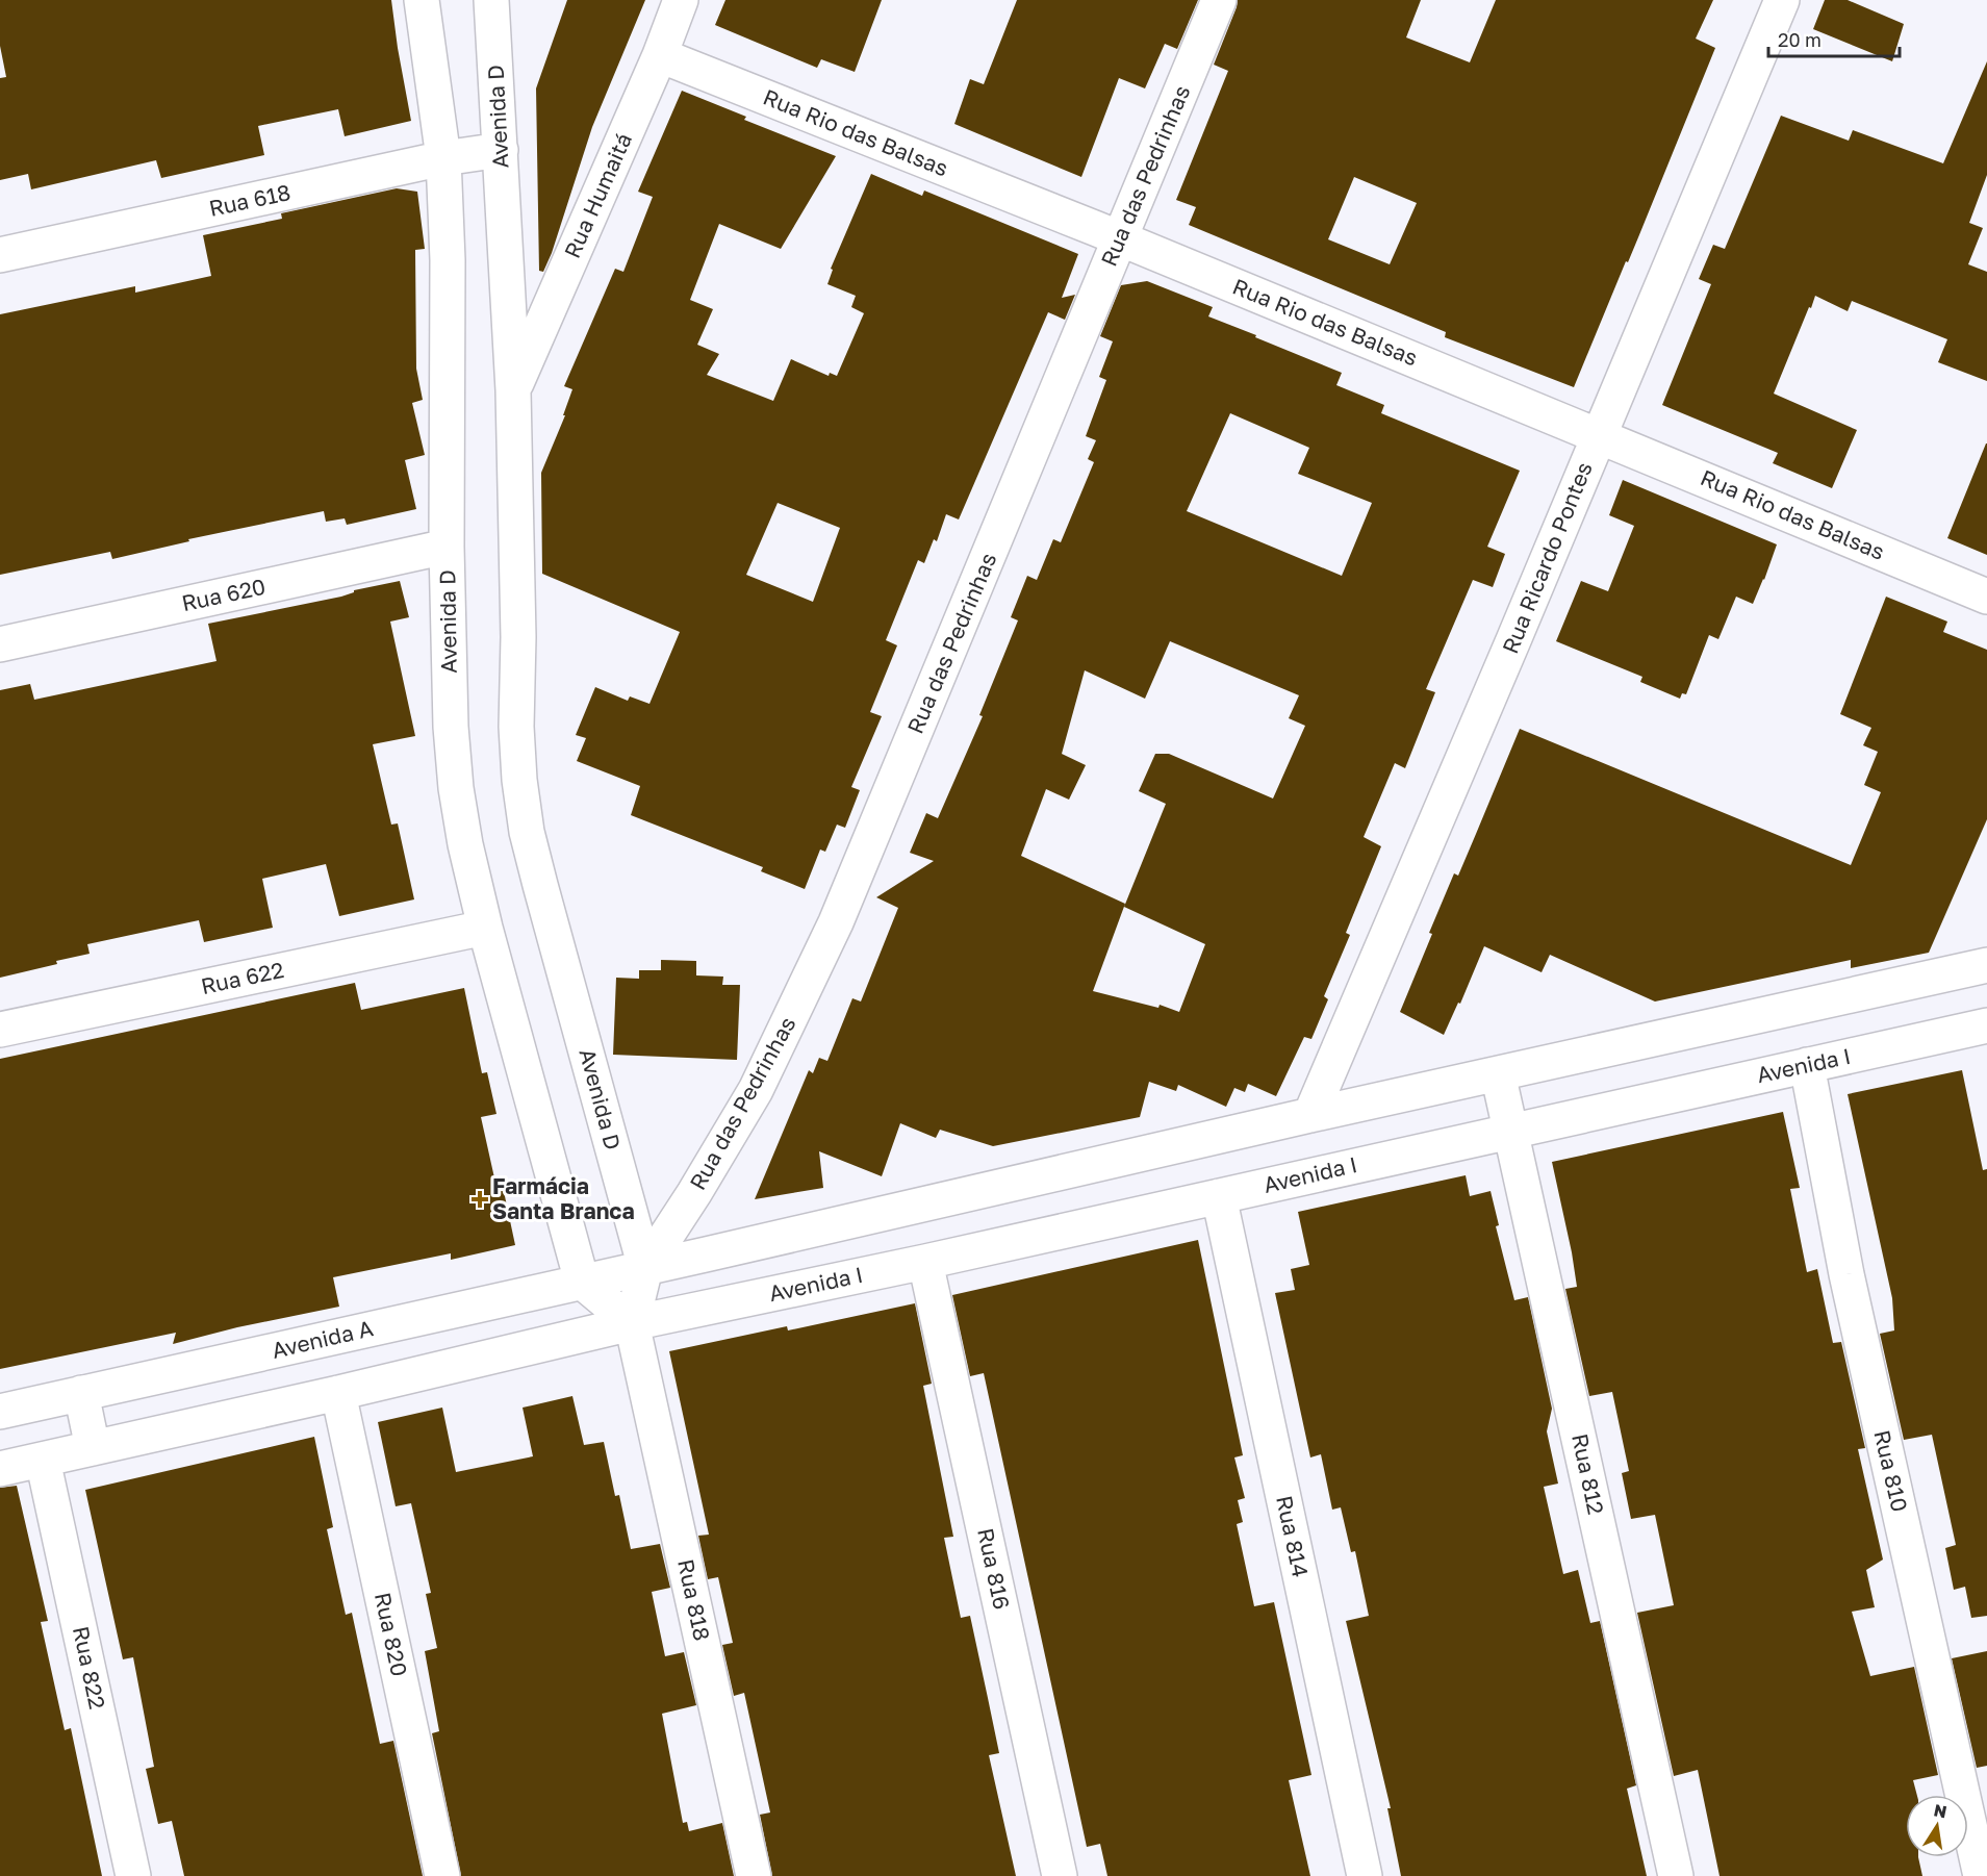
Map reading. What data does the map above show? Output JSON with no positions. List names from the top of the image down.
{
  "streets": {
    "street": [
      "Avenida D",
      "Rua Rio das Balsas",
      "Rua das Pedrinhas",
      "Rua Humaitá",
      "Rua 618",
      "Rua Ricardo Pontes",
      "Rua 620",
      "Rua 622",
      "Avenida I",
      "Avenida A",
      "Rua 810",
      "Rua 812",
      "Rua 814",
      "Rua 816",
      "Rua 818",
      "Rua 820",
      "Rua 822"
    ]
  },
  "crossings": [
    ["Avenida D", "Rua das Pedrinhas"],
    ["Avenida D", "Rua Humaitá"],
    ["Avenida D", "Rua 618"],
    ["Avenida D", "Rua 620"],
    ["Avenida D", "Rua 622"],
    ["Avenida D", "Avenida I"],
    ["Avenida D", "Avenida A"],
    ["Avenida D", "Rua 818"],
    ["Rua Rio das Balsas", "Rua das Pedrinhas"],
    ["Rua Rio das Balsas", "Rua Humaitá"],
    ["Rua Rio das Balsas", "Rua Ricardo Pontes"],
    ["Rua das Pedrinhas", "Avenida A"],
    ["Avenida I", "Rua 810"],
    ["Avenida I", "Rua 812"],
    ["Avenida I", "Rua 814"],
    ["Avenida I", "Rua 816"],
    ["Avenida I", "Rua 818"]
  ],
  "places": {
    "health": ["Farmácia Santa Branca"]
  },
  "scale_bar": "20 m",
  "north": "top"
}
